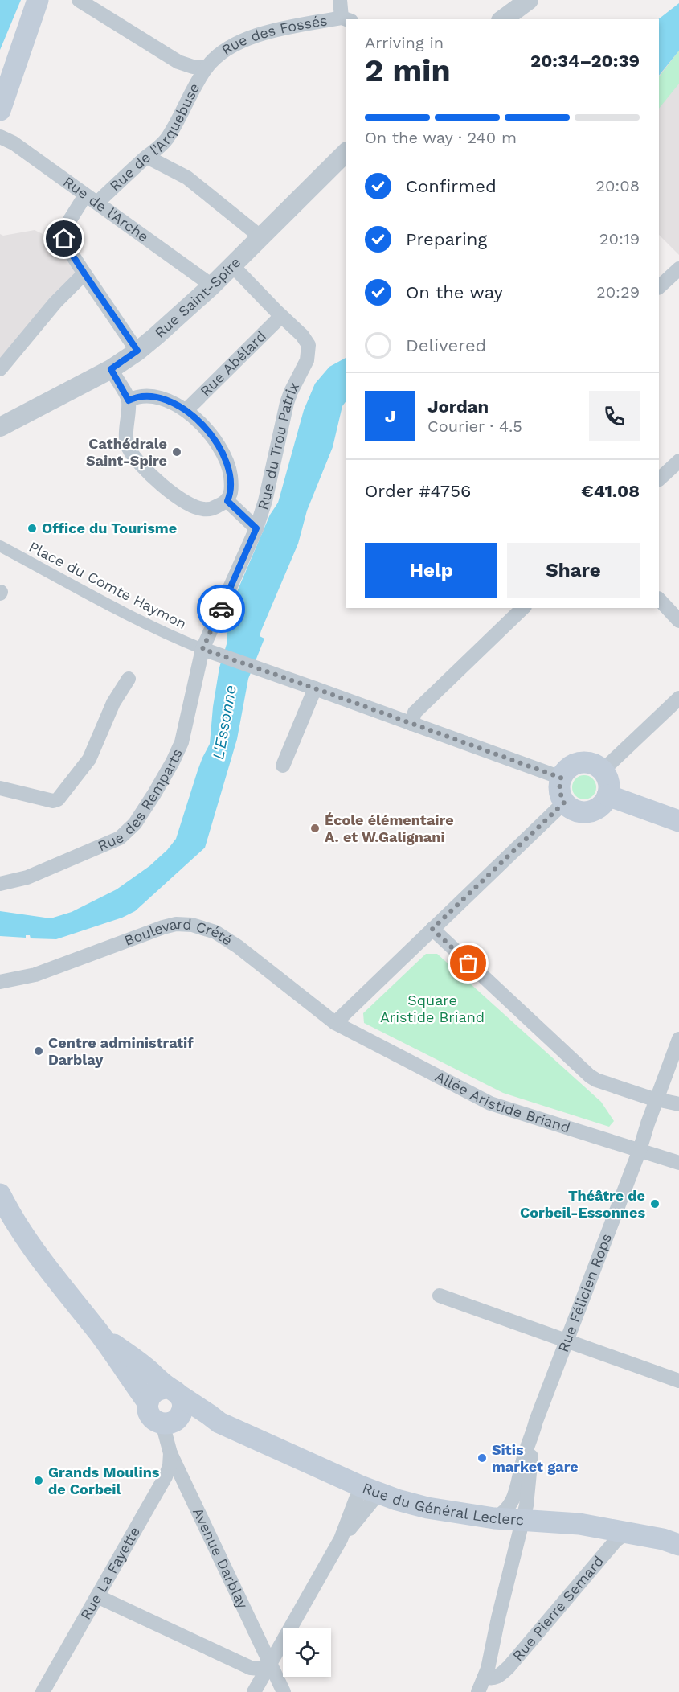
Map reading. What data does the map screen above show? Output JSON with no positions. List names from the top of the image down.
{
  "streets": {
    "main road": ["Rue du Général Leclerc", "Avenue Darblay"],
    "street": [
      "Rue des Fossés",
      "Rue de l'Arquebuse",
      "Rue de l'Arche",
      "Rue Saint-Spire",
      "Rue Abélard",
      "Rue du Trou Patrix",
      "Place du Comte Haymon",
      "Rue des Remparts",
      "Boulevard Crété",
      "Allée Aristide Briand",
      "Rue Félicien Rops",
      "Rue La Fayette",
      "Rue Pierre Semard"
    ]
  },
  "crossings": [
    ["Rue des Fossés", "Rue de l'Arquebuse"],
    ["Rue de l'Arquebuse", "Rue de l'Arche"],
    ["Rue de l'Arquebuse", "Rue Saint-Spire"],
    ["Rue de l'Arche", "Rue Saint-Spire"],
    ["Rue Saint-Spire", "Rue du Trou Patrix"],
    ["Rue Abélard", "Rue du Trou Patrix"],
    ["Rue du Trou Patrix", "Place du Comte Haymon"],
    ["Rue du Trou Patrix", "Rue des Remparts"],
    ["Place du Comte Haymon", "Rue des Remparts"],
    ["Boulevard Crété", "Allée Aristide Briand"],
    ["Allée Aristide Briand", "Rue Félicien Rops"],
    ["Rue Félicien Rops", "Rue du Général Leclerc"],
    ["Rue Félicien Rops", "Rue Pierre Semard"],
    ["Rue du Général Leclerc", "Avenue Darblay"],
    ["Rue du Général Leclerc", "Rue Pierre Semard"],
    ["Avenue Darblay", "Rue La Fayette"]
  ],
  "water": ["L'Essonne"],
  "parks": ["Square Aristide Briand"],
  "places": [
    "Cathédrale Saint-Spire",
    "Office du Tourisme",
    "École élémentaire A. et W.Galignani",
    "Centre administratif Darblay",
    "Théâtre de Corbeil-Essonnes",
    "Sitis market gare",
    "Grands Moulins de Corbeil"
  ],
  "page": {
    "heading": ["2 min", "Arriving in", "20:34–20:39"],
    "panel": [
      "Jordan",
      "Courier · 4.5",
      "Order #4756",
      "€41.08"
    ],
    "bar": "On the way · 240 m",
    "list": [
      ["Confirmed", "20:08"],
      ["Preparing", "20:19"],
      ["On the way", "20:29"],
      "Delivered"
    ],
    "round": "J",
    "buttons": ["Help", "Share"]
  }
}
